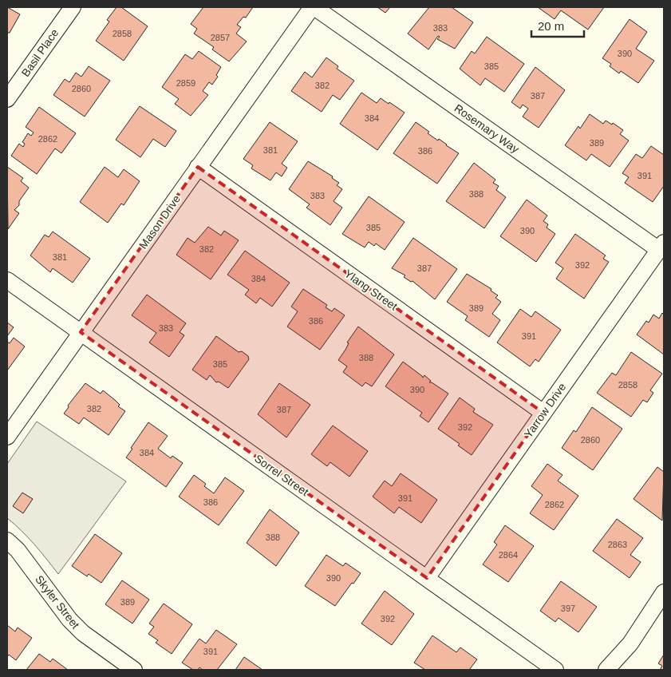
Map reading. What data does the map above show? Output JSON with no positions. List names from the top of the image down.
{
  "streets": {
    "street": [
      "Basil Place",
      "Rosemary Way",
      "Mason Drive",
      "Ylang Street",
      "Yarrow Drive",
      "Sorrel Street",
      "Skyler Street"
    ]
  },
  "crossings": [
    ["Rosemary Way", "Mason Drive"],
    ["Rosemary Way", "Yarrow Drive"],
    ["Mason Drive", "Ylang Street"],
    ["Mason Drive", "Sorrel Street"],
    ["Ylang Street", "Yarrow Drive"],
    ["Yarrow Drive", "Sorrel Street"]
  ],
  "house_numbers": [
    "383",
    "2858",
    "2857",
    "390",
    "385",
    "2859",
    "382",
    "2860",
    "387",
    "384",
    "2862",
    "389",
    "381",
    "386",
    "391",
    "388",
    "383",
    "385",
    "390",
    "382",
    "381",
    "392",
    "387",
    "384",
    "389",
    "386",
    "383",
    "391",
    "388",
    "385",
    "2858",
    "390",
    "382",
    "387",
    "392",
    "2860",
    "384",
    "391",
    "386",
    "2862",
    "388",
    "2863",
    "2864",
    "390",
    "389",
    "397",
    "392",
    "391"
  ],
  "scale_bar": "20 m"
}
